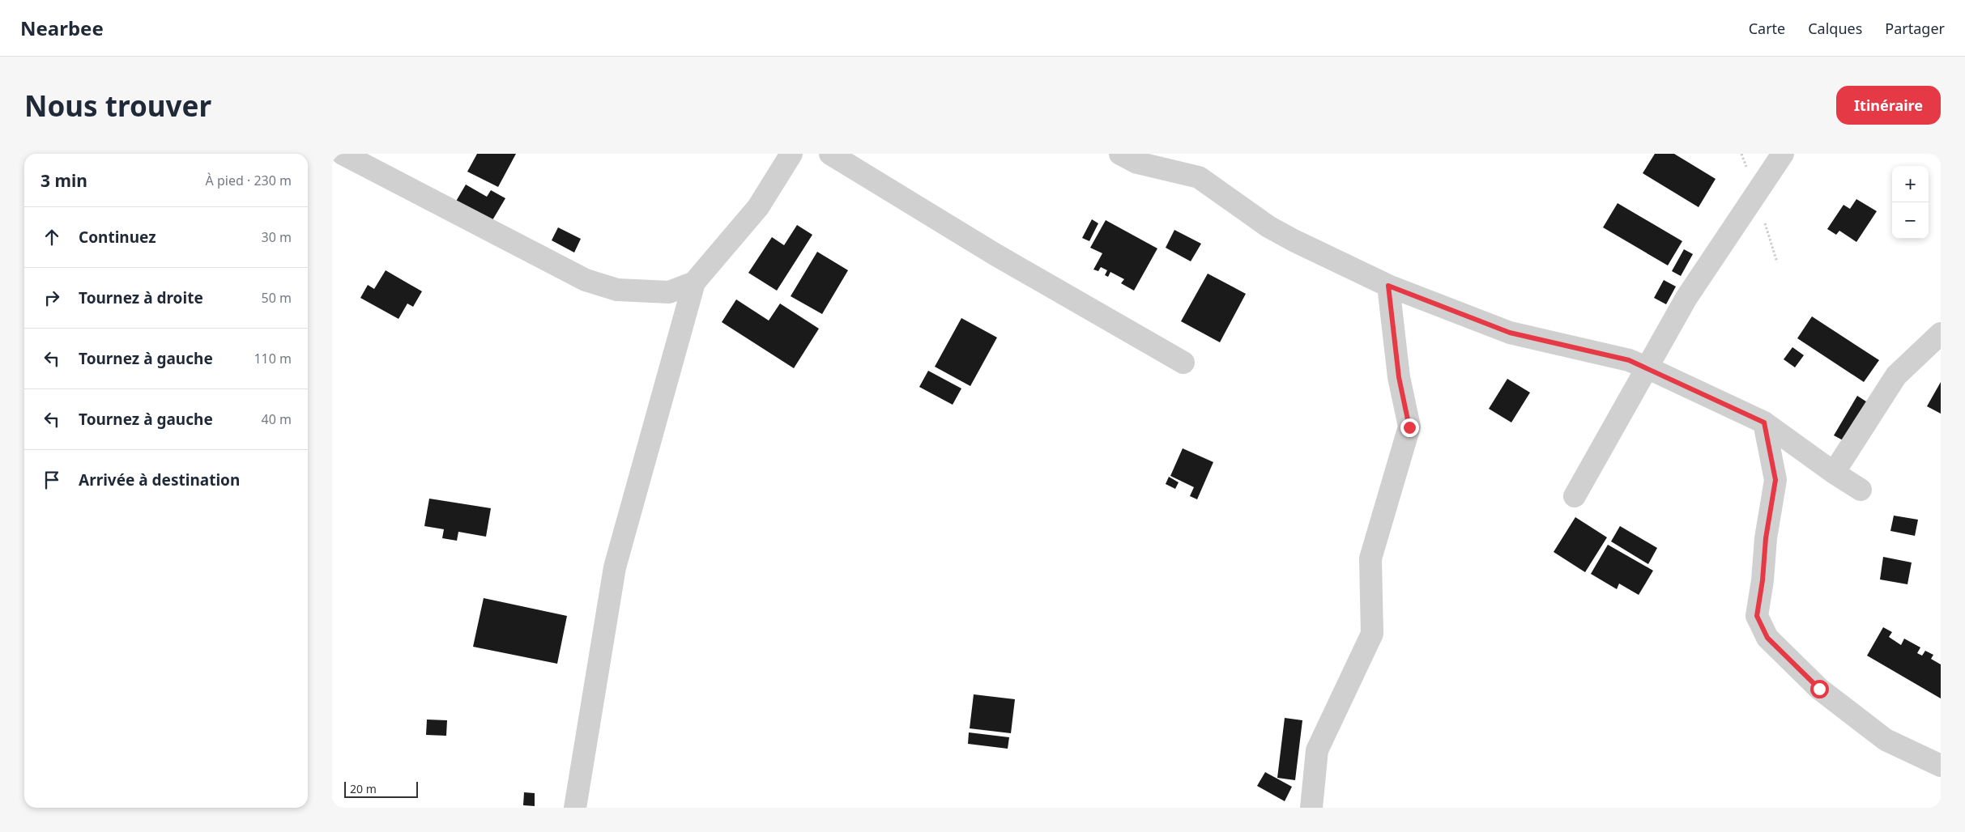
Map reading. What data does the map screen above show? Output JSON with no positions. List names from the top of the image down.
{
  "scale_bar": "20 m",
  "page": {
    "header": "Nearbee",
    "nav": ["Carte", "Calques", "Partager"],
    "buttons": "Itinéraire",
    "title": "Nous trouver",
    "heading": ["3 min", "À pied · 230 m"],
    "map_buttons": ["+", "−"],
    "list": [
      ["Continuez", "30 m"],
      ["Tournez à droite", "50 m"],
      ["Tournez à gauche", "110 m"],
      ["Tournez à gauche", "40 m"],
      "Arrivée à destination"
    ],
    "scale": "20 m"
  }
}
